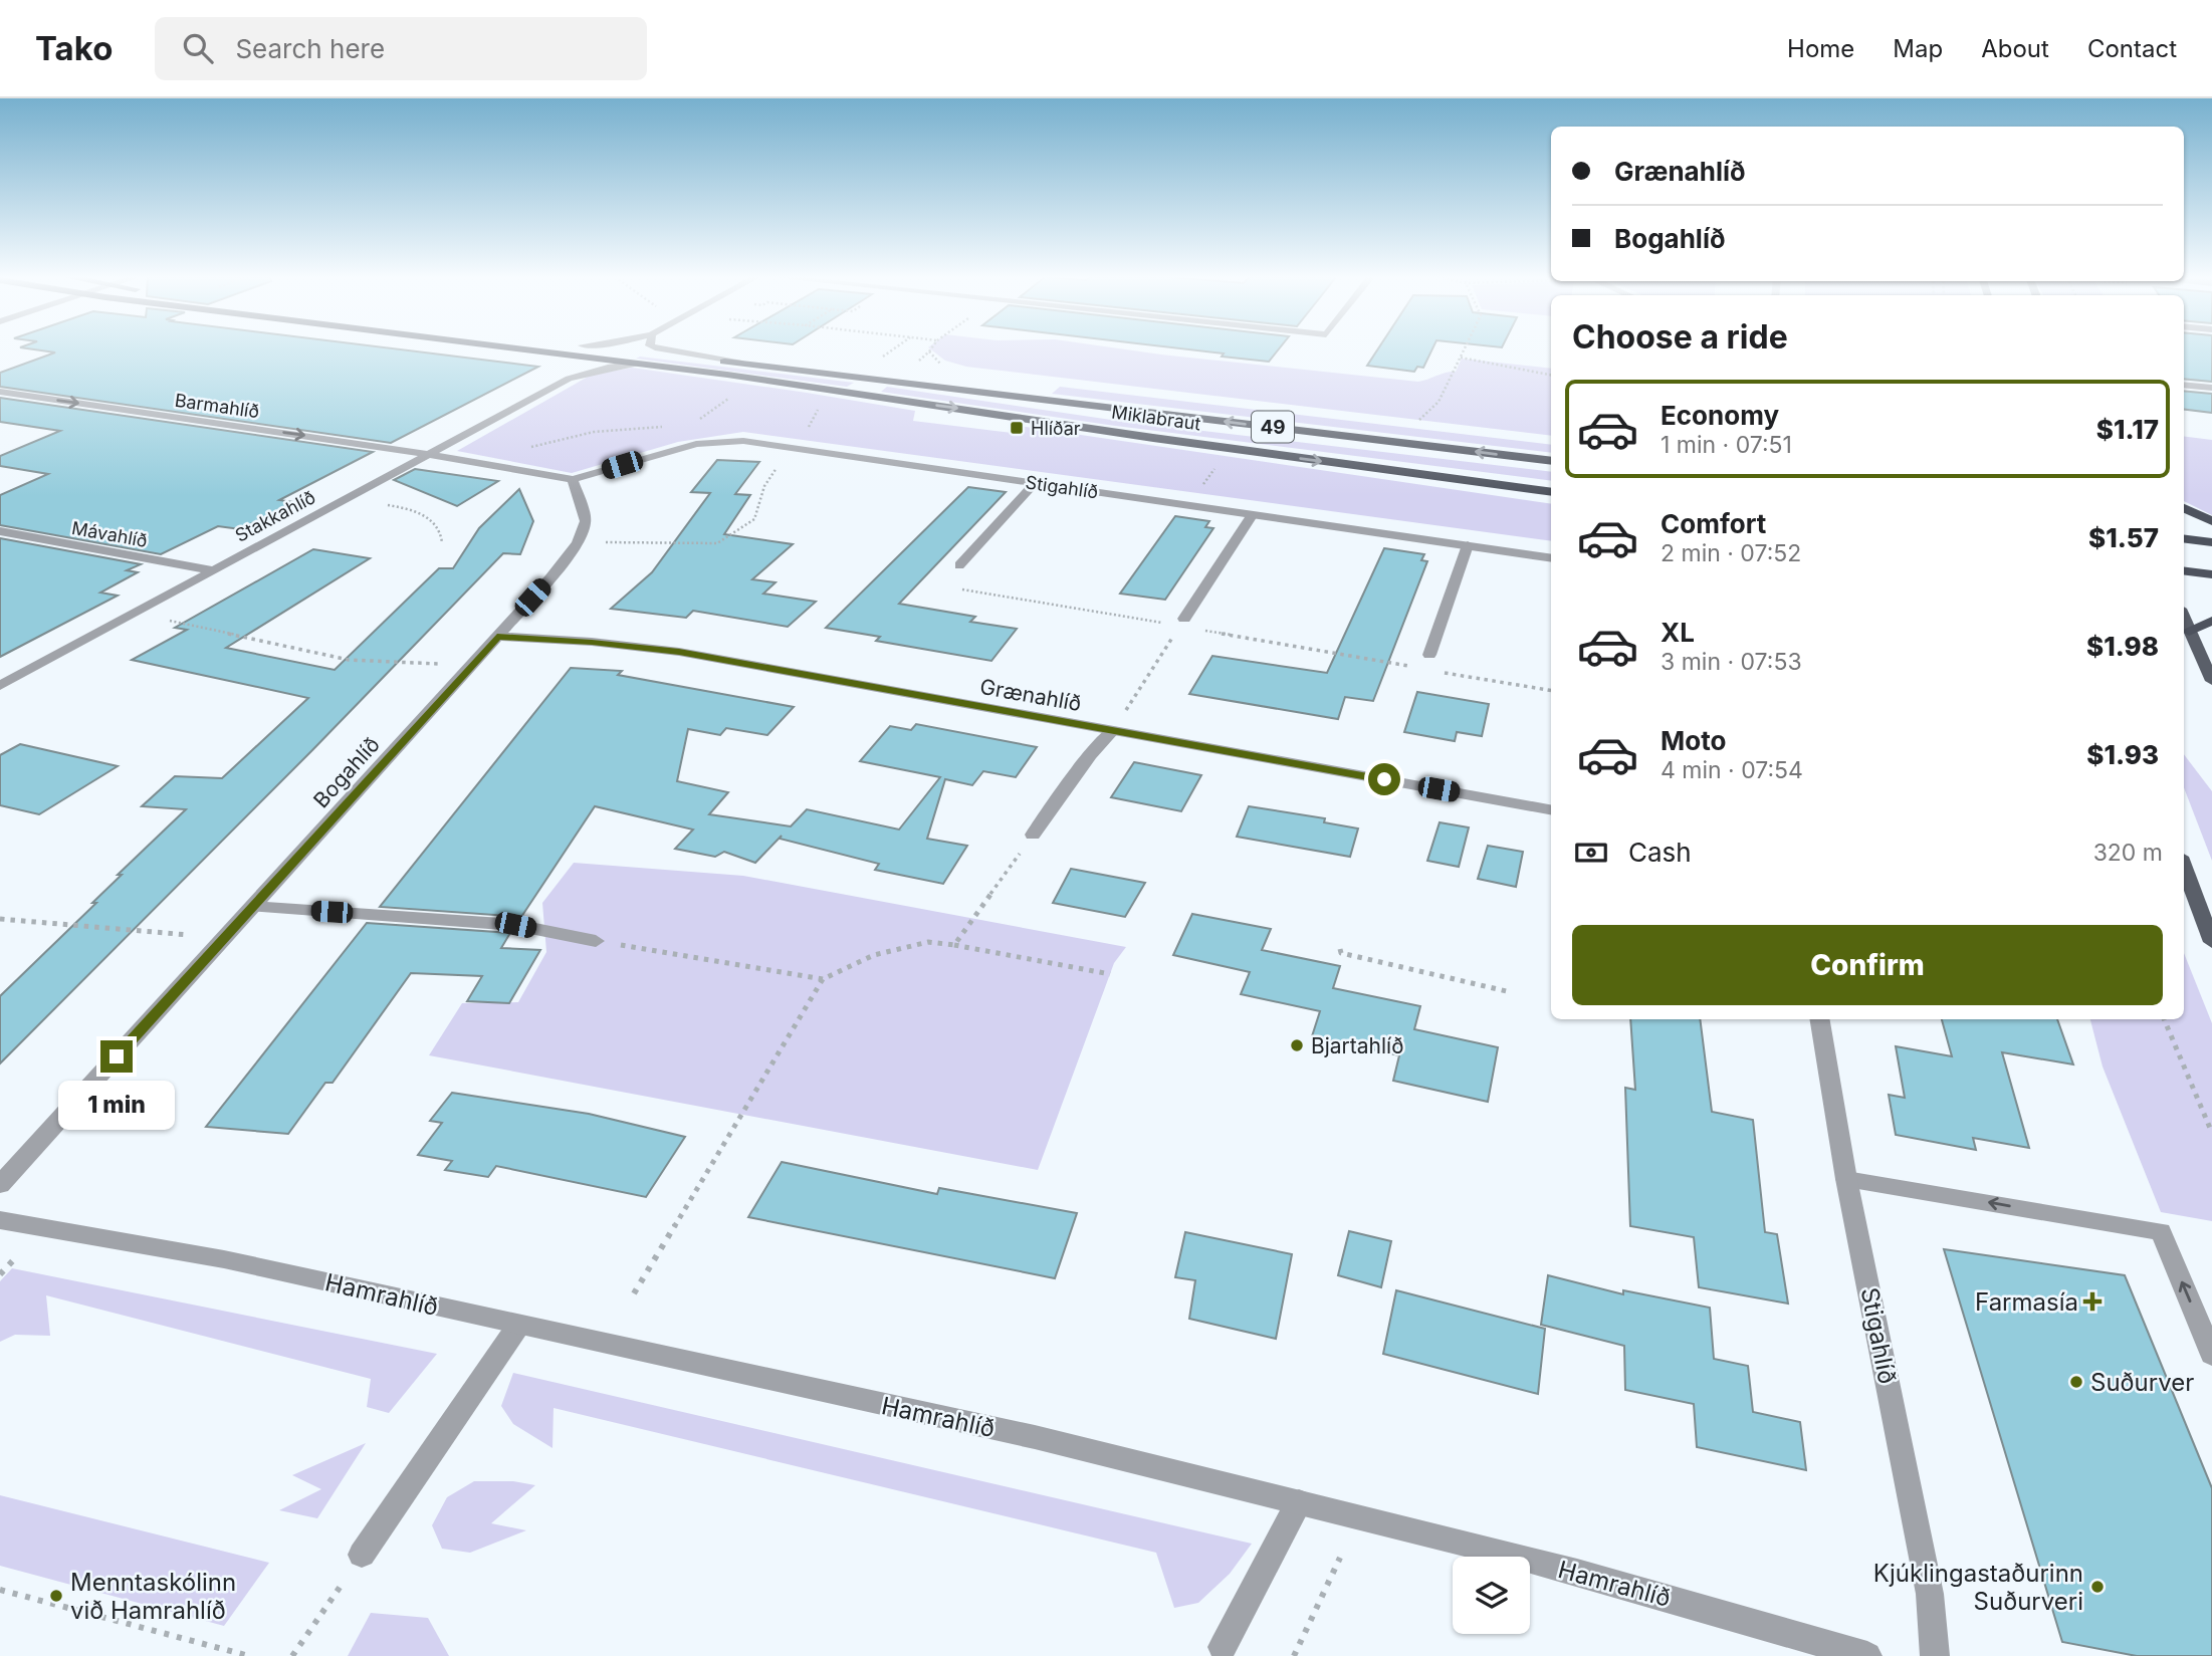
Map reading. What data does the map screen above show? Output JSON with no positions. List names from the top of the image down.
{
  "streets": {
    "highway": ["Miklabraut", "49"],
    "street": [
      "Barmahlíð",
      "Stigahlíð",
      "Stakkahlíð",
      "Mávahlíð",
      "Grænahlíð",
      "Bogahlíð",
      "Hamrahlíð"
    ]
  },
  "crossings": [
    ["Barmahlíð", "Stakkahlíð"],
    ["Miklabraut", "Stakkahlíð"],
    ["Stigahlíð", "Bogahlíð"],
    ["Stakkahlíð", "Mávahlíð"],
    ["Grænahlíð", "Bogahlíð"]
  ],
  "one_way": ["Barmahlíð"],
  "places": {
    "transit": ["Hlíðar"],
    "other": [
      "Bjartahlíð",
      "Suðurver",
      "Kjúklingastaðurinn Suðurveri",
      "Menntaskólinn við Hamrahlíð"
    ],
    "health": ["Farmasía"]
  },
  "page": {
    "header": "Tako",
    "search": "Search here",
    "nav": [
      "Home",
      "Map",
      "About",
      "Contact"
    ],
    "banner": ["Grænahlíð", "Bogahlíð"],
    "heading": "Choose a ride",
    "list": [
      {
        "name": "Economy",
        "note": "1 min · 07:51",
        "value": "$1.17"
      },
      {
        "name": "Comfort",
        "note": "2 min · 07:52",
        "value": "$1.57"
      },
      {
        "name": "XL",
        "note": "3 min · 07:53",
        "value": "$1.98"
      },
      {
        "name": "Moto",
        "note": "4 min · 07:54",
        "value": "$1.93"
      }
    ],
    "pay": ["Cash", "320 m"],
    "buttons": "Confirm",
    "bubble": "1 min"
  }
}
